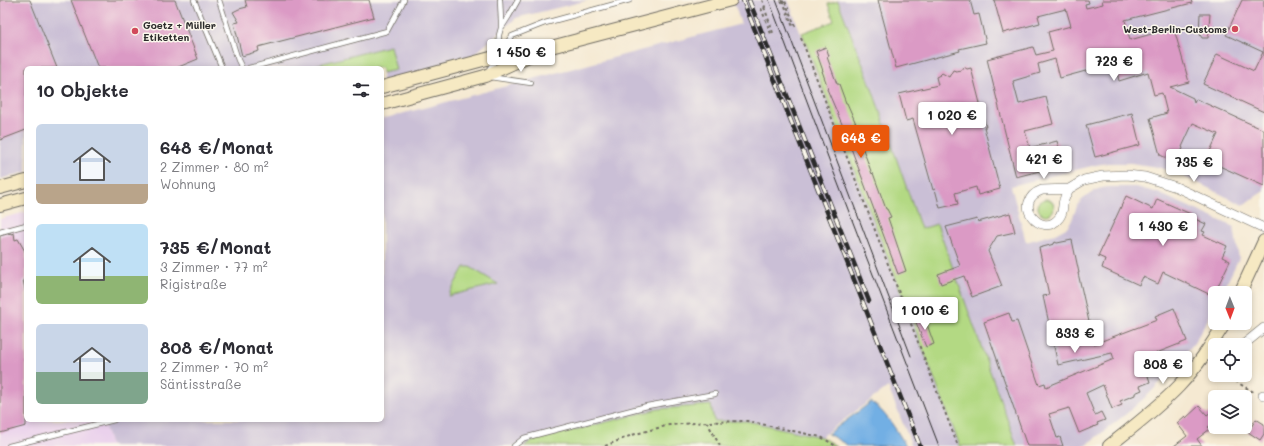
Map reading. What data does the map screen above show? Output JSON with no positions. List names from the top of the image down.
{
  "places": ["West-Berlin-Customs", "Goetz + Müller Etiketten"],
  "north": "bottom",
  "page": {
    "price": [
      "1 450 €",
      "723 €",
      "1 020 €",
      "648 €",
      "421 €",
      "735 €",
      "1 430 €",
      "1 010 €",
      "833 €",
      "808 €"
    ],
    "heading": "10 Objekte",
    "list": [
      {
        "name": "648 €/Monat",
        "note": "2 Zimmer · 80 m² · Wohnung"
      },
      {
        "name": "735 €/Monat",
        "note": "3 Zimmer · 77 m² · Rigistraße"
      },
      {
        "name": "808 €/Monat",
        "note": "2 Zimmer · 70 m² · Säntisstraße"
      }
    ]
  }
}
